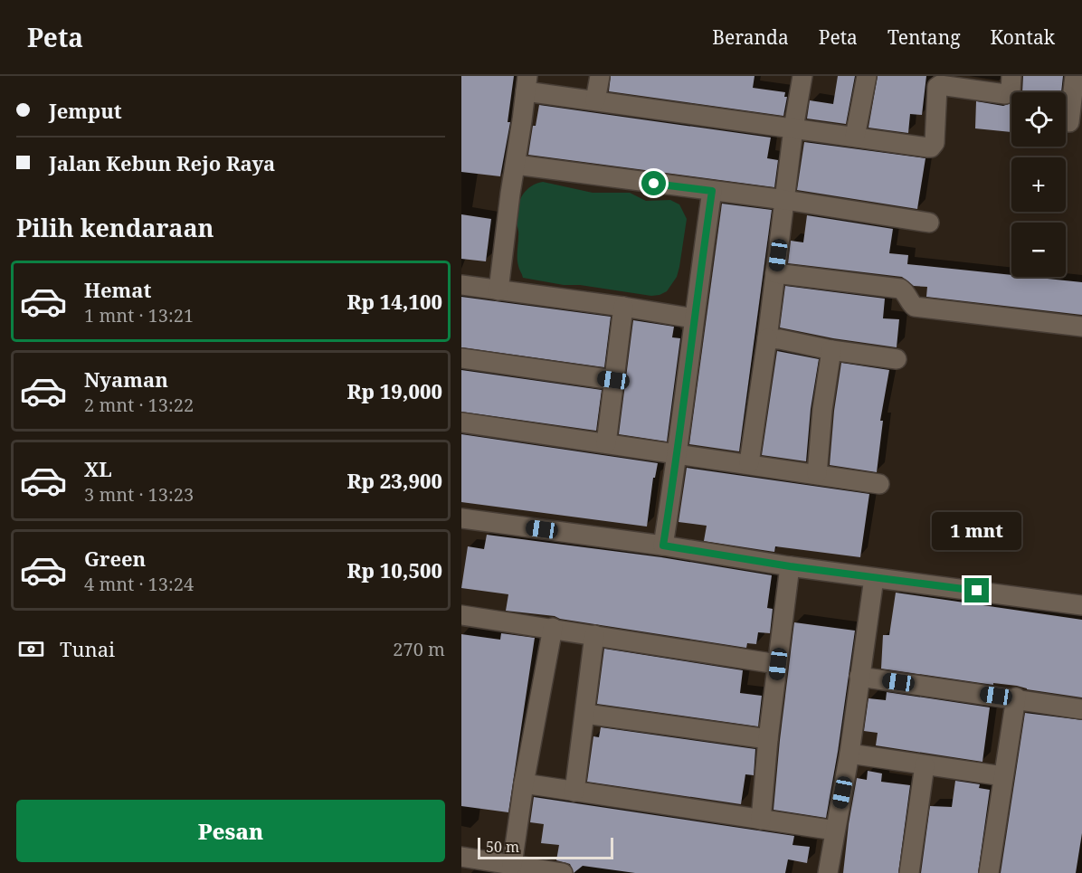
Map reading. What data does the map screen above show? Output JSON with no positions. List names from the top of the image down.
{
  "scale_bar": "50 m",
  "page": {
    "header": "Peta",
    "nav": [
      "Beranda",
      "Peta",
      "Tentang",
      "Kontak"
    ],
    "banner": ["Jemput", "Jalan Kebun Rejo Raya"],
    "map_buttons": ["+", "−"],
    "heading": "Pilih kendaraan",
    "list": [
      {
        "name": "Hemat",
        "note": "1 mnt · 13:21",
        "value": "Rp 14,100"
      },
      {
        "name": "Nyaman",
        "note": "2 mnt · 13:22",
        "value": "Rp 19,000"
      },
      {
        "name": "XL",
        "note": "3 mnt · 13:23",
        "value": "Rp 23,900"
      },
      {
        "name": "Green",
        "note": "4 mnt · 13:24",
        "value": "Rp 10,500"
      }
    ],
    "bubble": "1 mnt",
    "pay": ["Tunai", "270 m"],
    "buttons": "Pesan",
    "scale": "50 m"
  }
}
